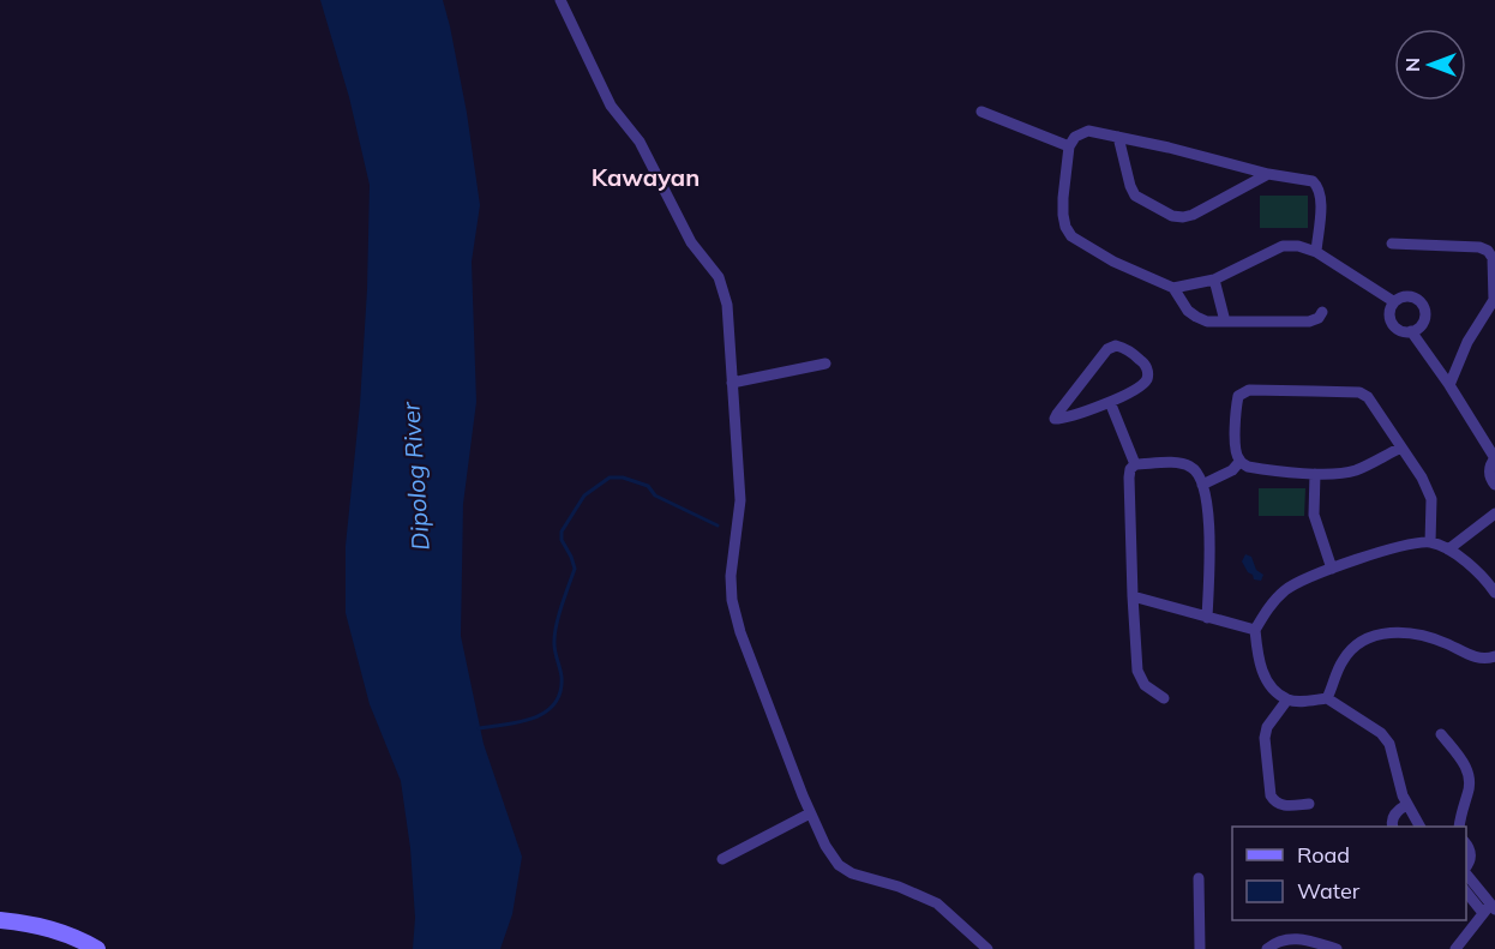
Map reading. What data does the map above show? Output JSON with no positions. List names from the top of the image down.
{
  "districts": ["Kawayan"],
  "water": ["Dipolog River"],
  "legend": ["Road", "Water"],
  "north": "left"
}
